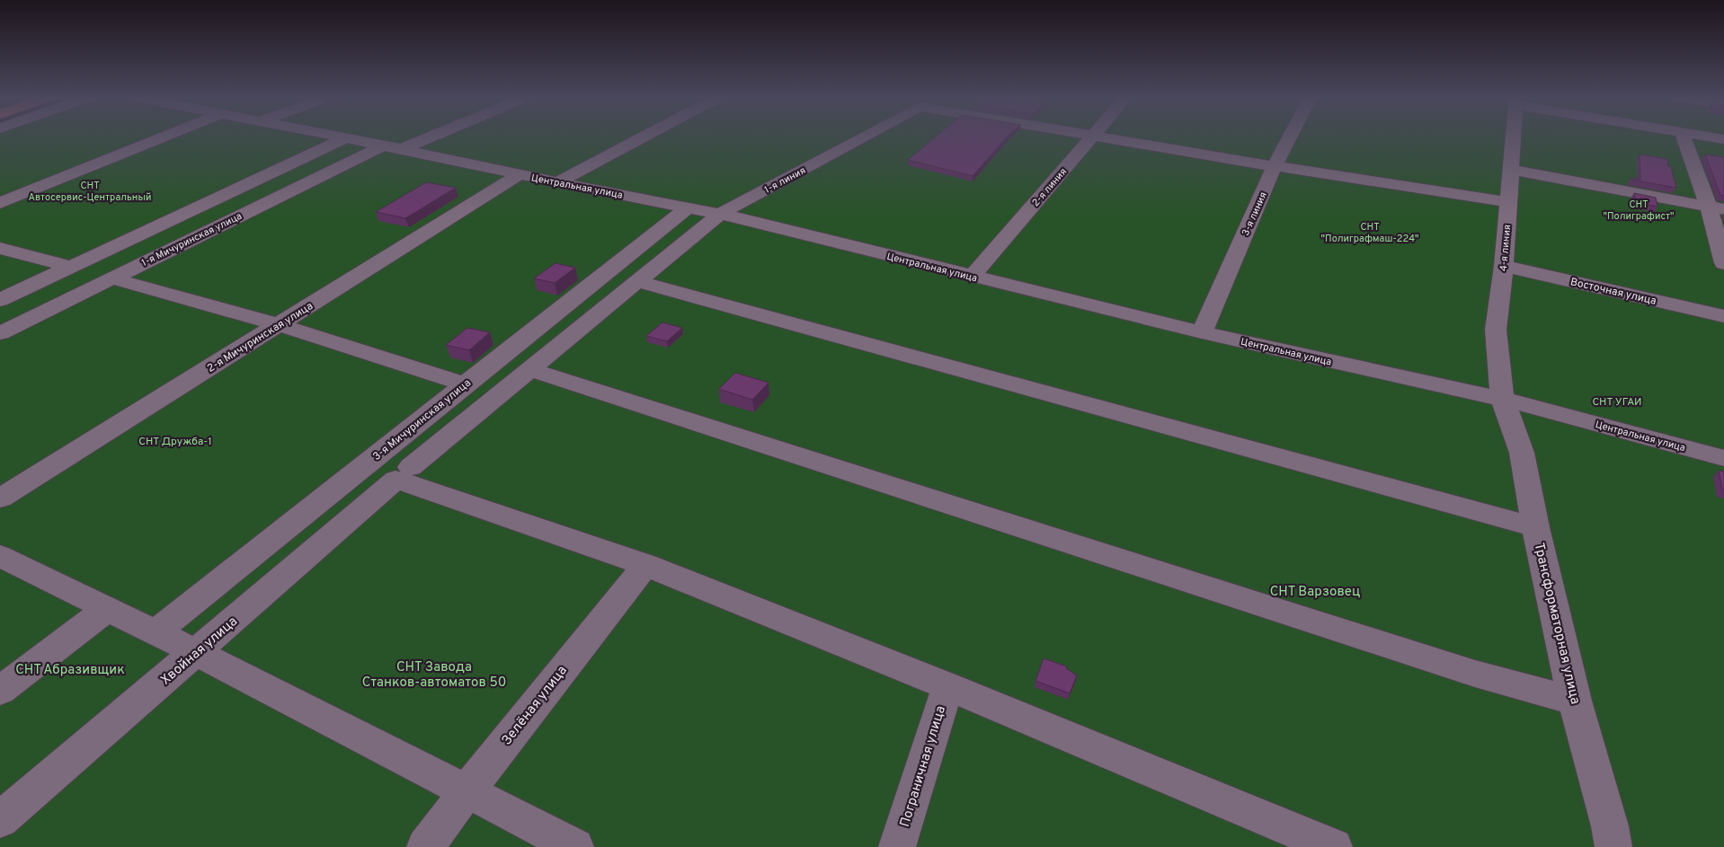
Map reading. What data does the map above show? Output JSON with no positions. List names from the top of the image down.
{
  "streets": {
    "street": [
      "1-я линия",
      "Центральная улица",
      "2-я линия",
      "3-я линия",
      "1-я Мичуринская улица",
      "4-я линия",
      "Восточная улица",
      "2-я Мичуринская улица",
      "3-я Мичуринская улица",
      "Трансформаторная улица",
      "Хвойная улица",
      "Зелёная улица",
      "Пограничная улица"
    ]
  },
  "crossings": [
    ["1-я линия", "Центральная улица"],
    ["1-я линия", "Хвойная улица"],
    ["Центральная улица", "2-я линия"],
    ["Центральная улица", "3-я линия"],
    ["Центральная улица", "1-я Мичуринская улица"],
    ["Центральная улица", "4-я линия"],
    ["Центральная улица", "2-я Мичуринская улица"],
    ["Центральная улица", "3-я Мичуринская улица"],
    ["Центральная улица", "Трансформаторная улица"],
    ["4-я линия", "Восточная улица"],
    ["4-я линия", "Трансформаторная улица"]
  ],
  "parks": [
    "СНТ Автосервис-Центральный",
    "СНТ \"Полиграфист\"",
    "СНТ \"Полиграфмаш-224\"",
    "СНТ УГАИ",
    "СНТ Дружба-1",
    "СНТ Варзовец",
    "СНТ Завода Станков-автоматов 50",
    "СНТ Абразивщик"
  ]
}
